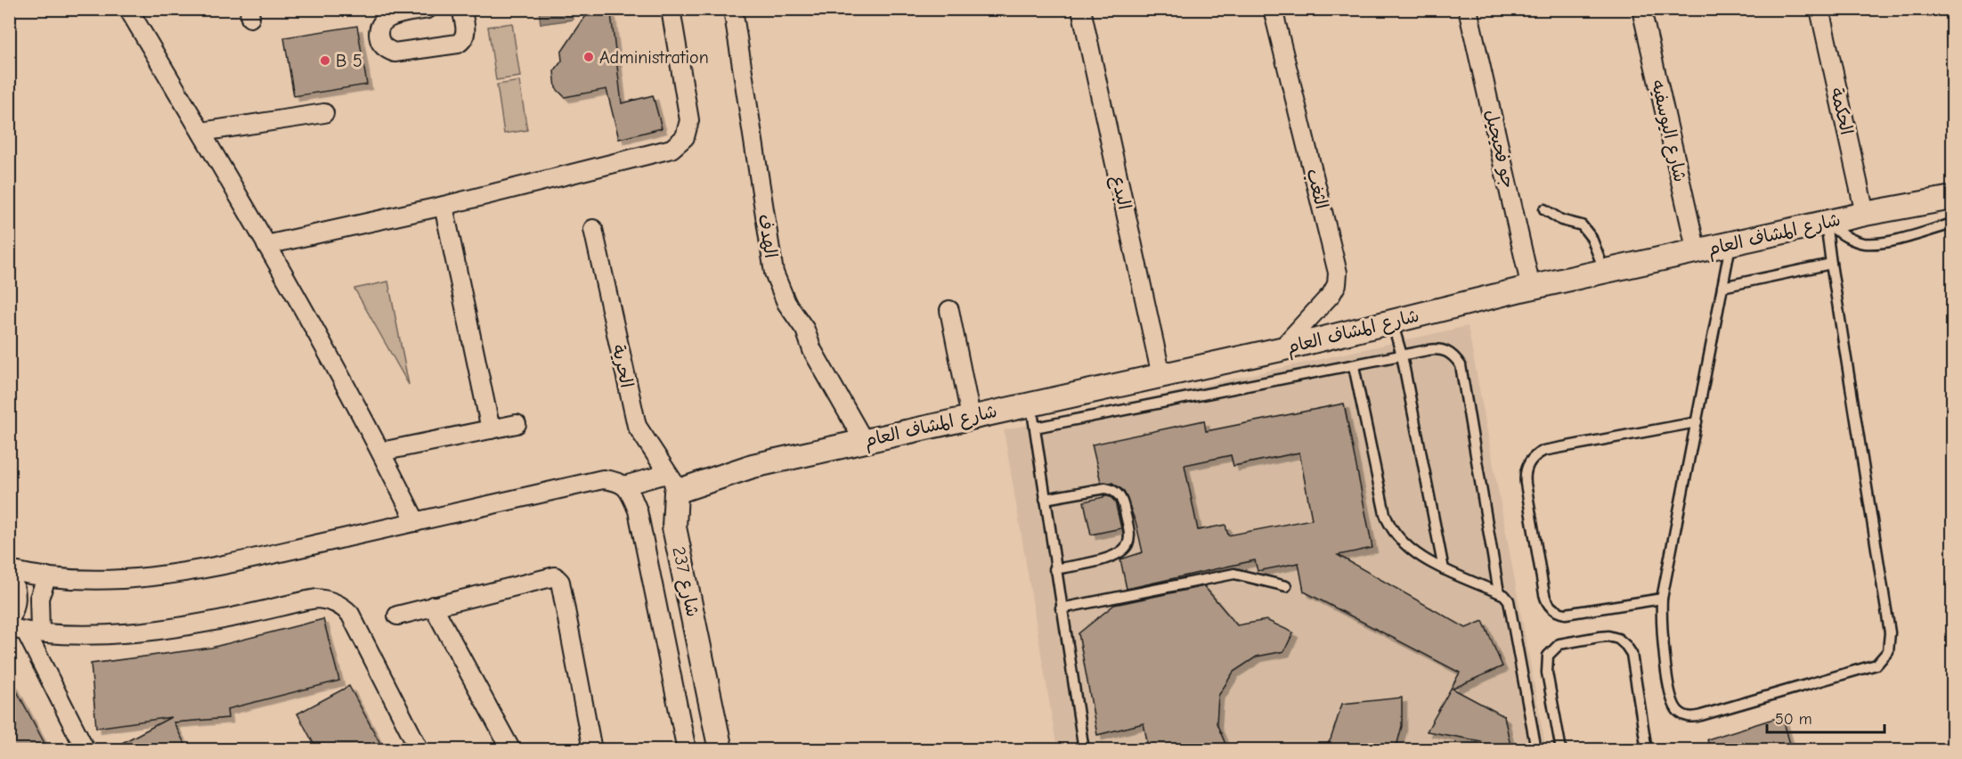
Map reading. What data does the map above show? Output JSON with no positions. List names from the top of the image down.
{
  "streets": {
    "street": [
      "الحكمة",
      "شارع اليوسفيه",
      "جو فحيحيل",
      "الثغب",
      "البدع",
      "شارع المشاف العام",
      "الهدف",
      "الحرية",
      "شارع 237"
    ]
  },
  "crossings": [
    ["الحكمة", "شارع المشاف العام"],
    ["شارع اليوسفيه", "شارع المشاف العام"],
    ["جو فحيحيل", "شارع المشاف العام"],
    ["الثغب", "شارع المشاف العام"],
    ["البدع", "شارع المشاف العام"],
    ["شارع المشاف العام", "الهدف"],
    ["شارع المشاف العام", "الحرية"],
    ["شارع المشاف العام", "شارع 237"],
    ["الحرية", "شارع 237"]
  ],
  "places": ["Administration", "B 5"],
  "scale_bar": "50 m"
}
